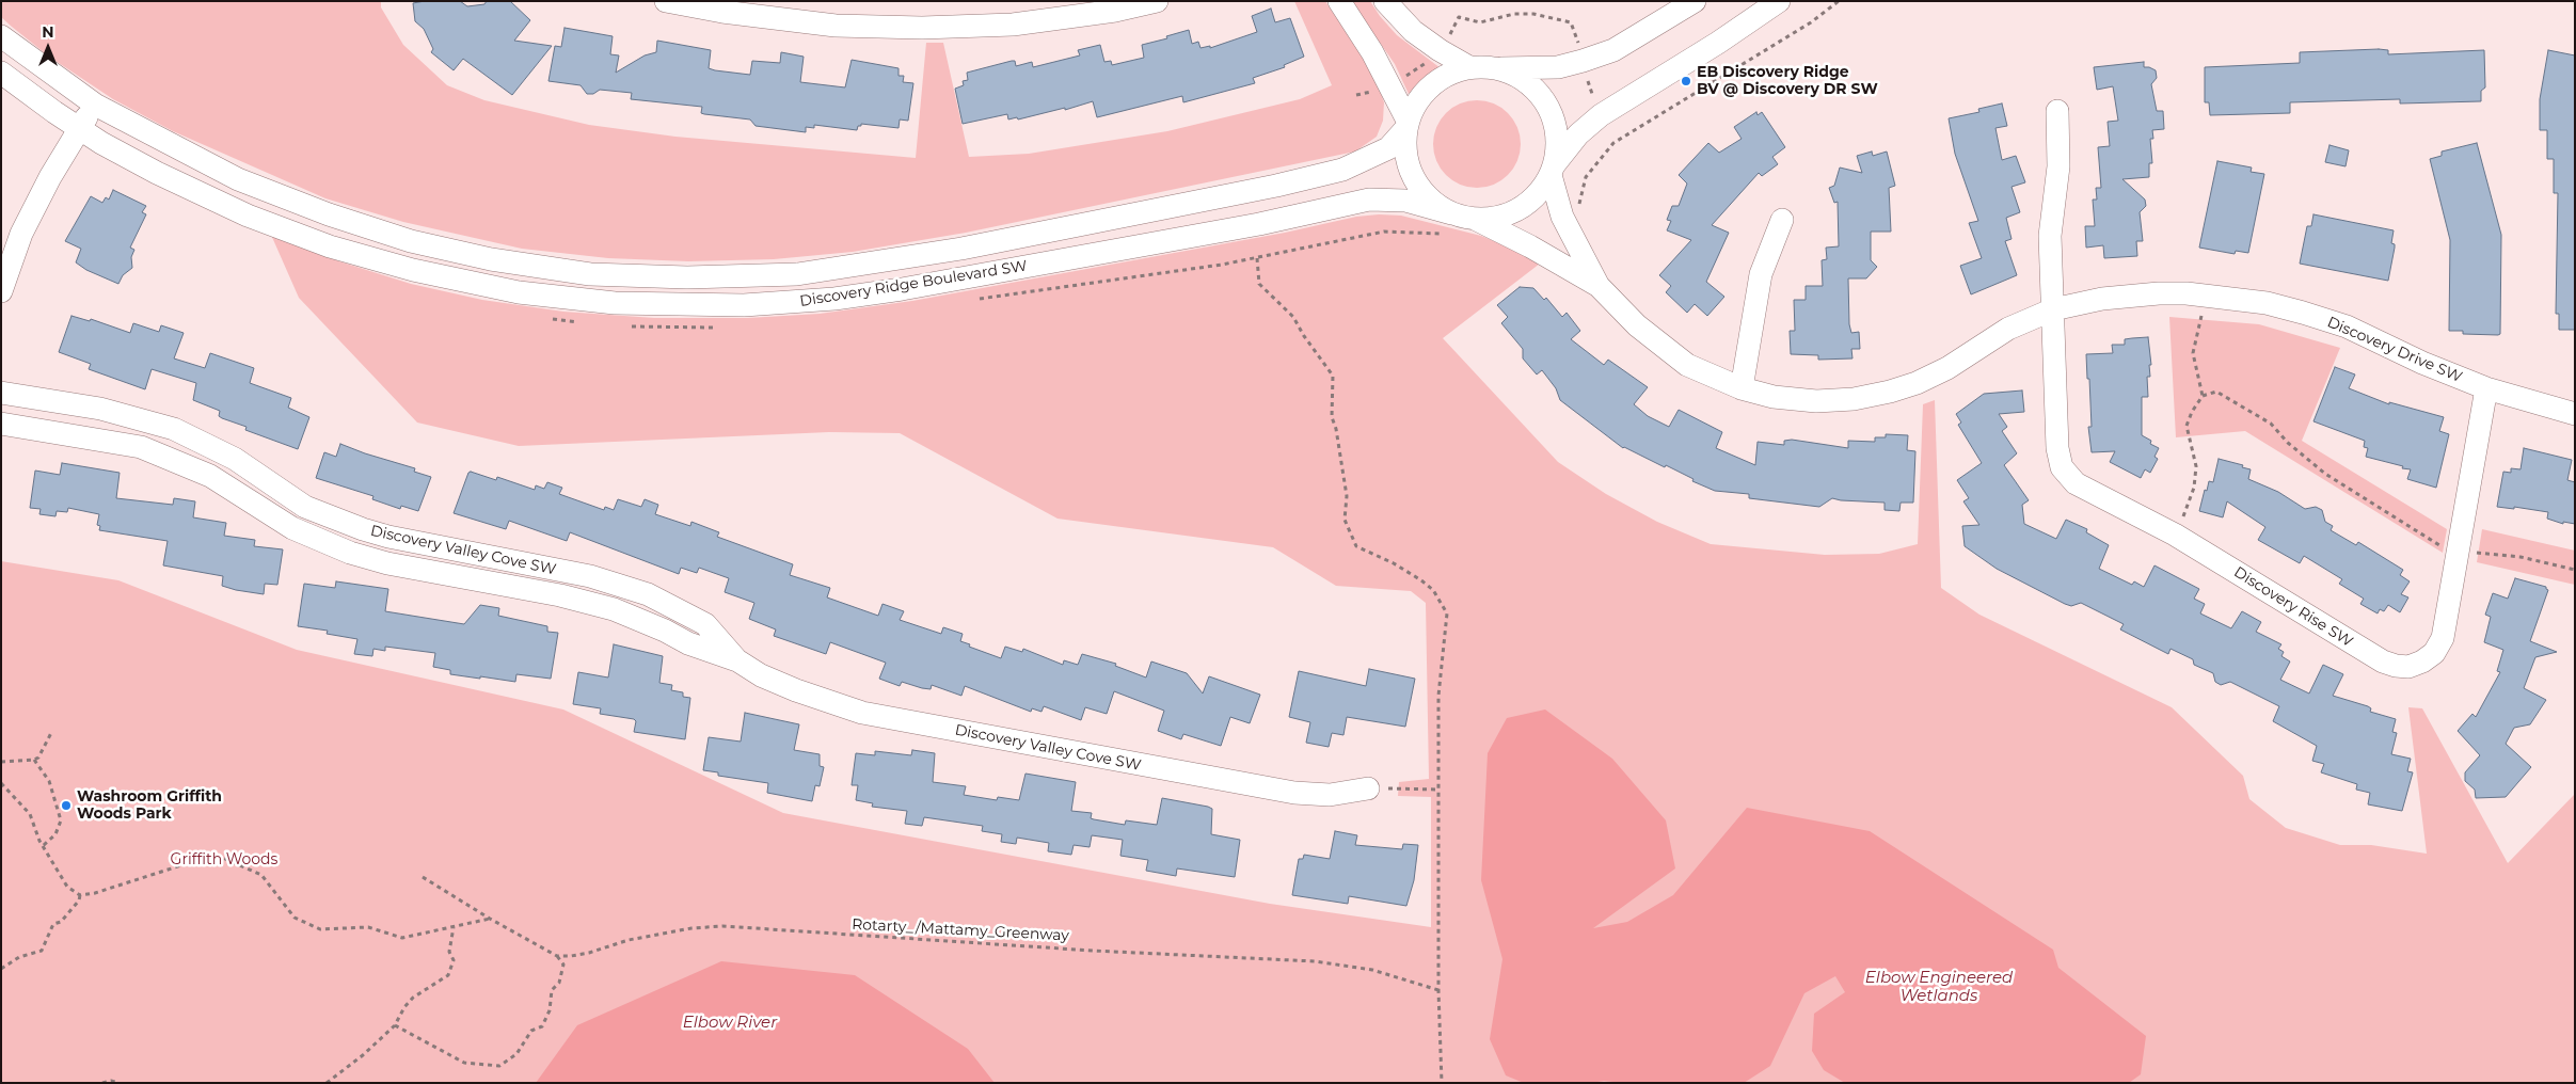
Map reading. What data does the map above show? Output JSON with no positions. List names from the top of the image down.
{
  "streets": {
    "street": [
      "Discovery Ridge Boulevard SW",
      "Discovery Drive SW",
      "Discovery Valley Cove SW",
      "Discovery Rise SW"
    ],
    "path": ["Rotarty_/Mattamy_Greenway"]
  },
  "crossings": [
    ["Discovery Ridge Boulevard SW", "Discovery Drive SW"],
    ["Discovery Drive SW", "Discovery Rise SW"]
  ],
  "water": ["Elbow Engineered Wetlands", "Elbow River"],
  "parks": ["Griffith Woods"],
  "places": ["EB Discovery Ridge BV @ Discovery DR SW", "Washroom Griffith Woods Park"],
  "north": "top"
}
